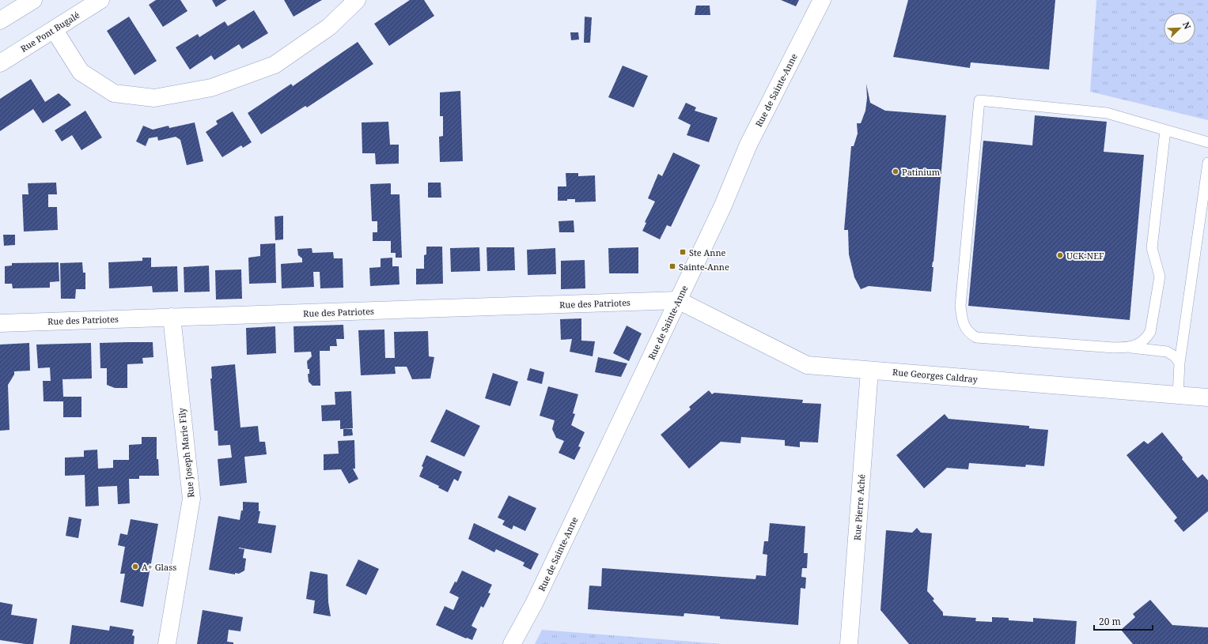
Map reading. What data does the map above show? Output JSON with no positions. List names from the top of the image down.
{
  "streets": {
    "street": [
      "Rue Pont Bugalé",
      "Rue de Sainte-Anne",
      "Rue des Patriotes",
      "Rue Georges Caldray",
      "Rue Joseph Marie Fily",
      "Rue Pierre Aché"
    ]
  },
  "crossings": [
    ["Rue de Sainte-Anne", "Rue des Patriotes"],
    ["Rue de Sainte-Anne", "Rue Georges Caldray"],
    ["Rue des Patriotes", "Rue Georges Caldray"],
    ["Rue des Patriotes", "Rue Joseph Marie Fily"],
    ["Rue Georges Caldray", "Rue Pierre Aché"]
  ],
  "places": {
    "other": ["Patinium", "UCK-NEF", "A+ Glass"],
    "transit": ["Ste Anne", "Sainte-Anne"]
  },
  "scale_bar": "20 m",
  "north": "top right"
}
